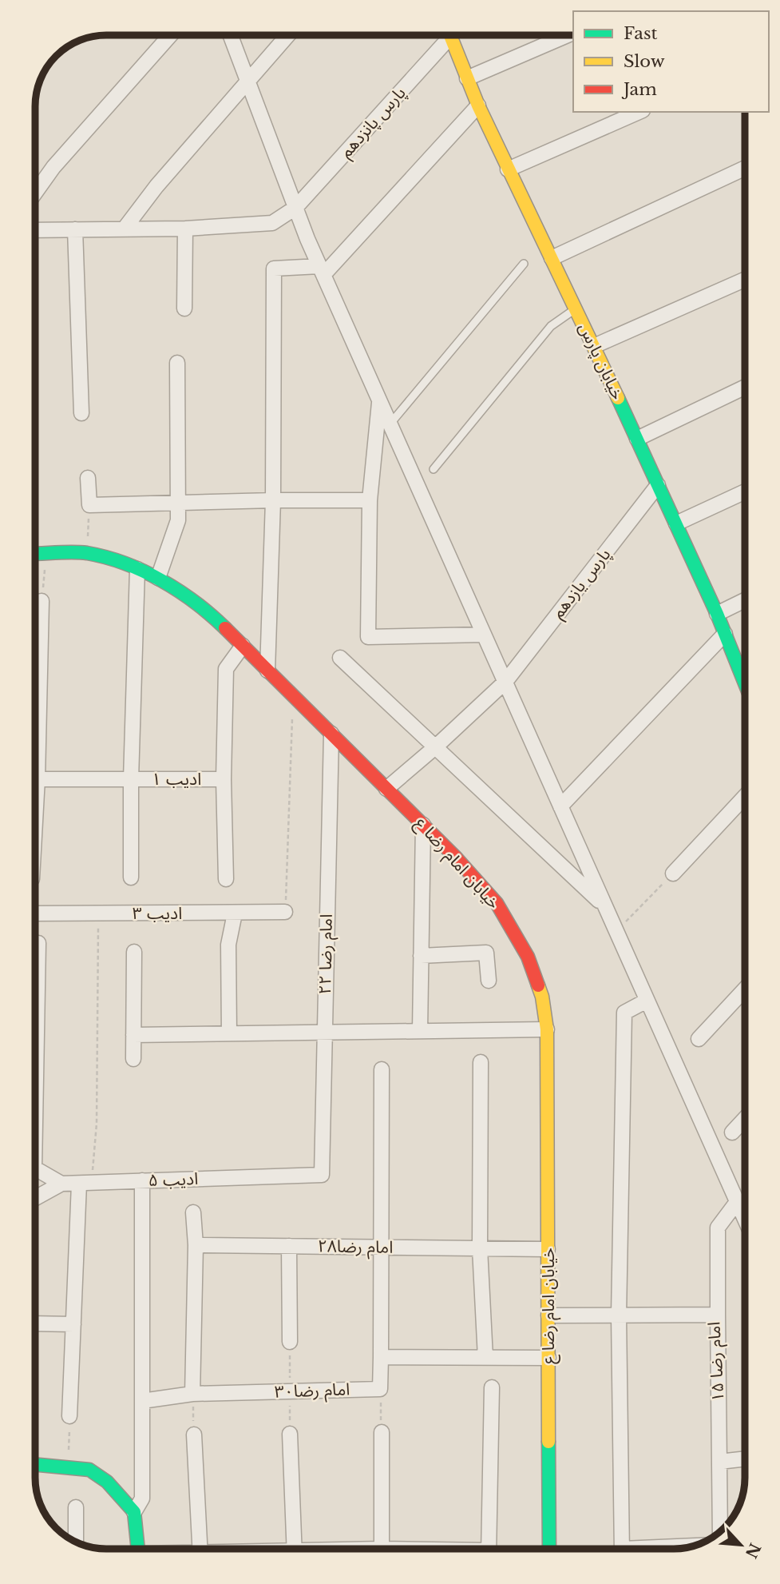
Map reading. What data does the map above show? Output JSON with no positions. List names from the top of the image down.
{
  "streets": {
    "main road": ["خیابان پارس", "خیابان امام رضا ع"],
    "street": [
      "پارس‌ پانزدهم",
      "پارس‌‌ یازدهم",
      "ادیب ۱",
      "ادیب ۳",
      "امام رضا ۲۲",
      "ادیب ۵",
      "امام رضا۲۸",
      "۱۵ امام رضا",
      "امام رضا۳۰"
    ]
  },
  "crossings": [
    ["خیابان پارس", "پارس‌‌ یازدهم"],
    ["پارس‌‌ یازدهم", "خیابان امام رضا ع"],
    ["خیابان امام رضا ع", "امام رضا ۲۲"],
    ["خیابان امام رضا ع", "امام رضا۲۸"],
    ["خیابان امام رضا ع", "۱۵ امام رضا"],
    ["امام رضا ۲۲", "ادیب ۵"]
  ],
  "legend": ["Fast", "Slow", "Jam"],
  "north": "bottom right"
}
